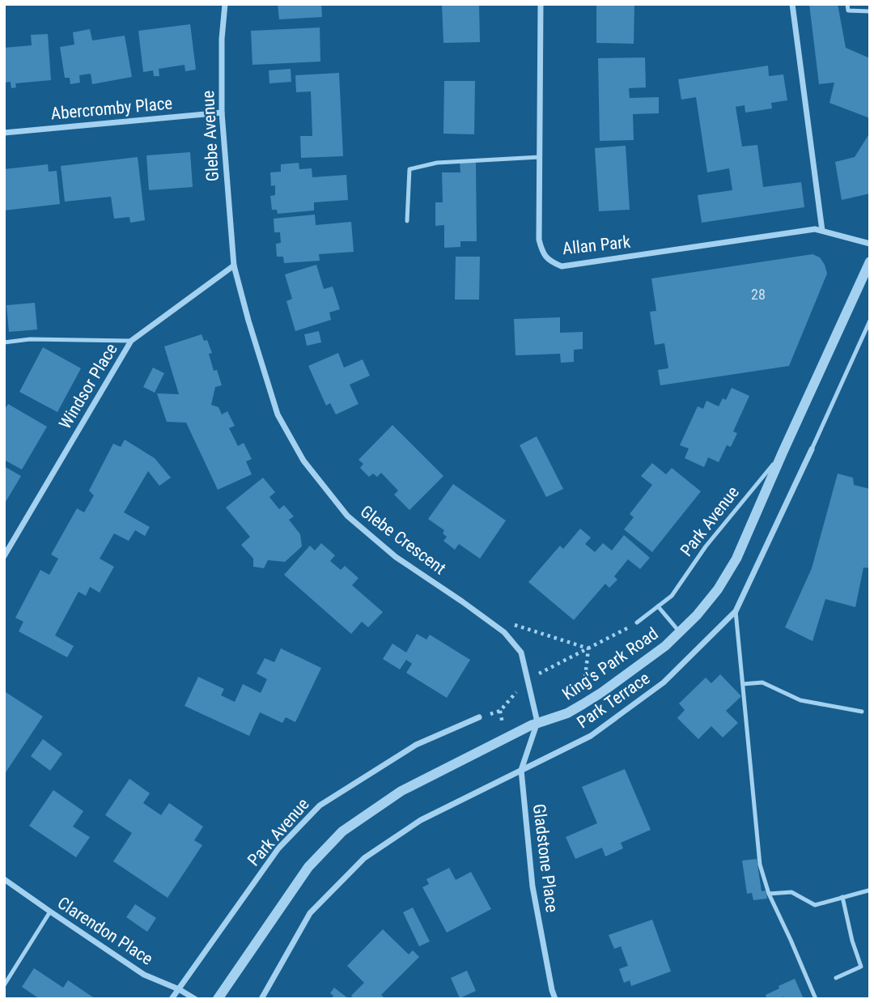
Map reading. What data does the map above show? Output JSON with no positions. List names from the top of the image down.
{
  "streets": {
    "street": [
      "Abercromby Place",
      "Glebe Avenue",
      "Allan Park",
      "Windsor Place",
      "Park Avenue",
      "Glebe Crescent",
      "King's Park Road",
      "Park Terrace",
      "Gladstone Place",
      "Clarendon Place"
    ]
  },
  "crossings": [
    ["Abercromby Place", "Glebe Avenue"],
    ["Glebe Avenue", "Windsor Place"],
    ["Glebe Avenue", "Glebe Crescent"],
    ["Windsor Place", "Glebe Crescent"],
    ["Park Avenue", "King's Park Road"],
    ["Park Avenue", "Clarendon Place"],
    ["Glebe Crescent", "King's Park Road"],
    ["Glebe Crescent", "Gladstone Place"],
    ["King's Park Road", "Gladstone Place"],
    ["Park Terrace", "Gladstone Place"]
  ],
  "house_numbers": ["28"]
}
